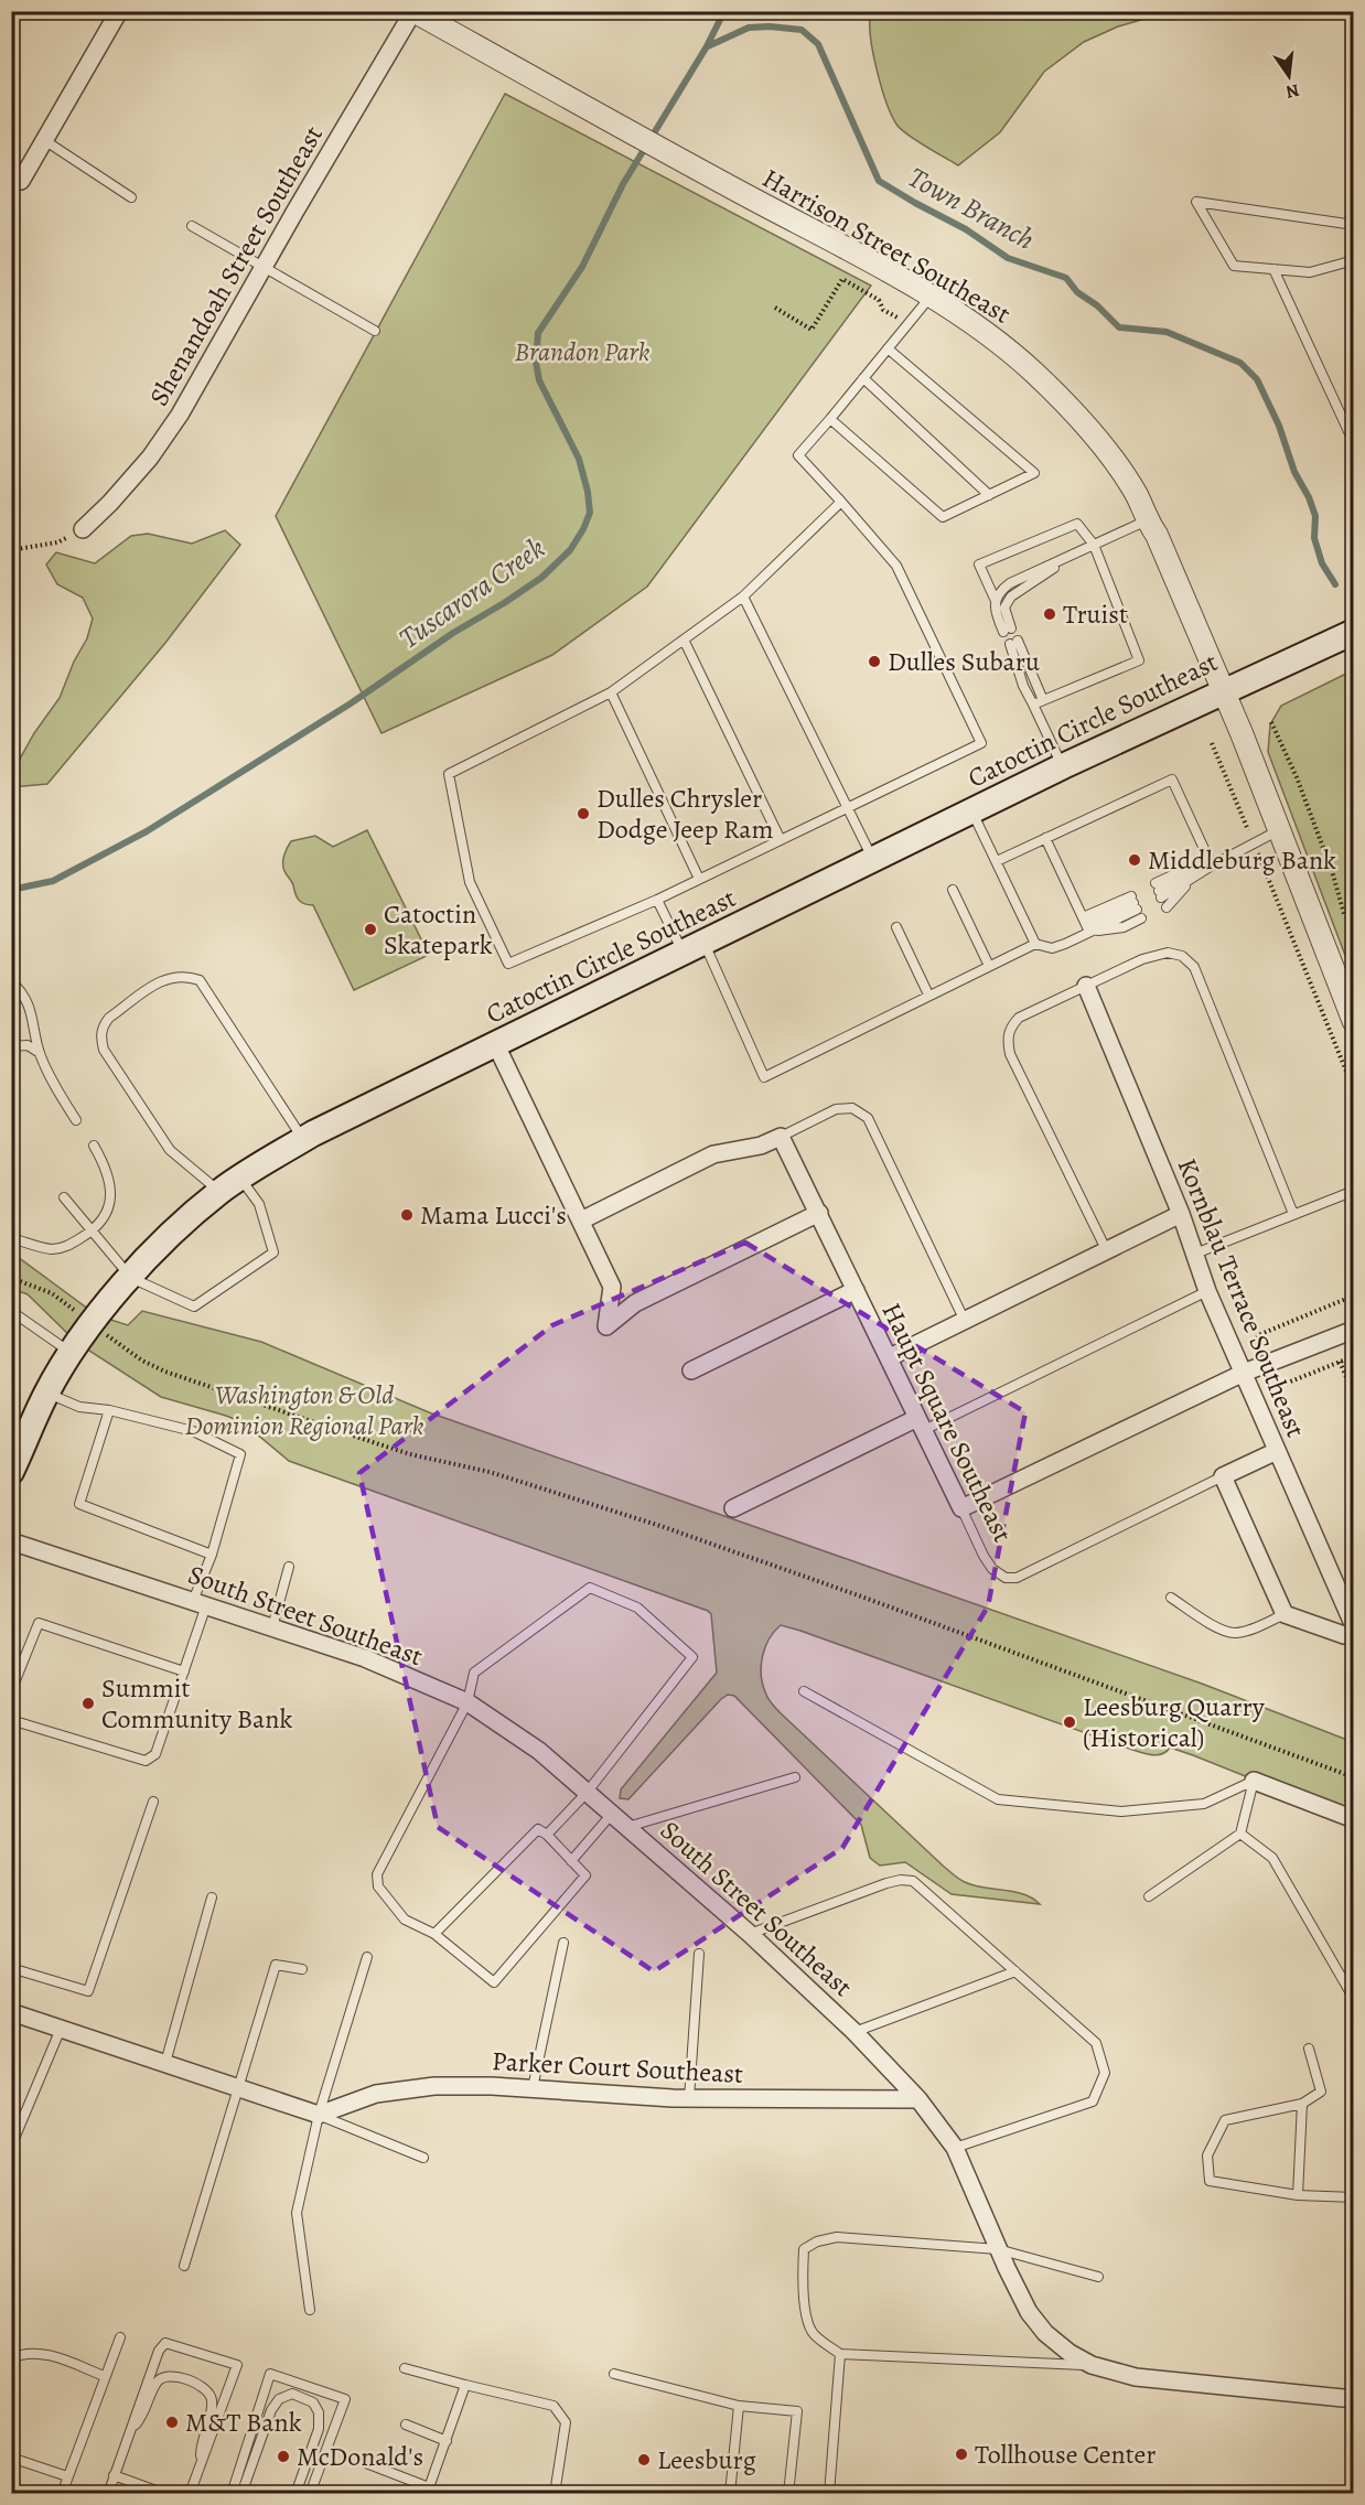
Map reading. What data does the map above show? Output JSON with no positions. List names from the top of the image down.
{
  "streets": {
    "main road": ["Catoctin Circle Southeast"],
    "street": [
      "Harrison Street Southeast",
      "Shenandoah Street Southeast",
      "Kornblau Terrace Southeast",
      "Haupt Square Southeast",
      "South Street Southeast",
      "Parker Court Southeast"
    ]
  },
  "crossings": [
    ["Harrison Street Southeast", "Shenandoah Street Southeast"],
    ["Harrison Street Southeast", "Catoctin Circle Southeast"],
    ["South Street Southeast", "Parker Court Southeast"]
  ],
  "water": ["Town Branch", "Tuscarora Creek"],
  "parks": ["Brandon Park", "Washington & Old Dominion Regional Park"],
  "places": [
    "Truist",
    "Dulles Subaru",
    "Dulles Chrysler Dodge Jeep Ram",
    "Middleburg Bank",
    "Catoctin Skatepark",
    "Mama Lucci's",
    "Summit Community Bank",
    "Leesburg Quarry (Historical)",
    "M&T Bank",
    "Tollhouse Center",
    "McDonald's",
    "Leesburg"
  ],
  "north": "bottom"
}
